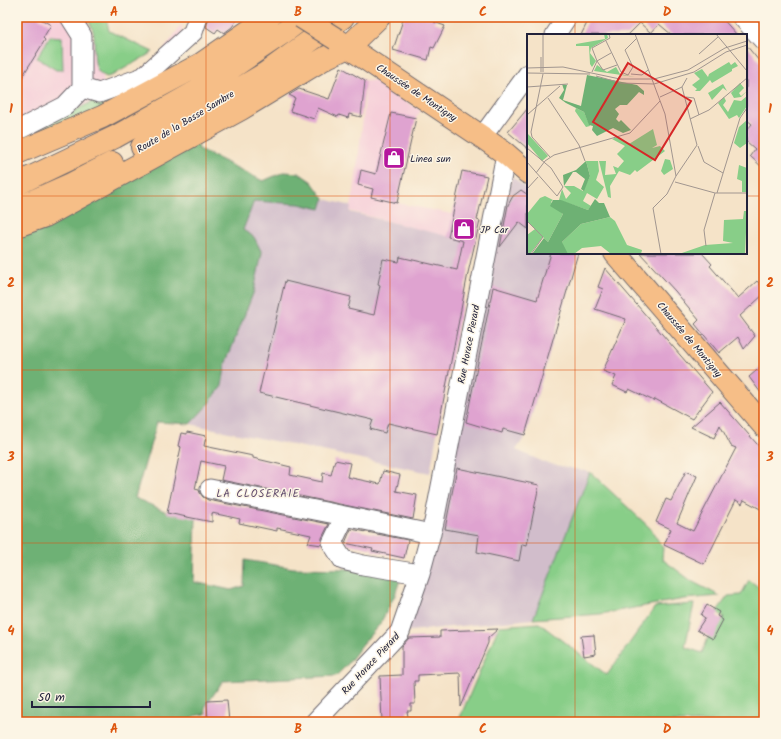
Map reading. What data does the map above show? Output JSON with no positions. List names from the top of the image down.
{
  "streets": {
    "main road": ["Chaussée de Montigny", "Route de la Basse Sambre"],
    "street": ["Rue Horace Pierard"]
  },
  "crossings": [
    ["Chaussée de Montigny", "Route de la Basse Sambre"],
    ["Chaussée de Montigny", "Rue Horace Pierard"]
  ],
  "districts": ["LA CLOSERAIE"],
  "places": {
    "shop": ["Linea sun", "JP Car"]
  },
  "scale_bar": "50 m",
  "grid": {
    "columns": [
      "A",
      "B",
      "C",
      "D"
    ],
    "rows": [
      "1",
      "2",
      "3",
      "4"
    ]
  }
}
